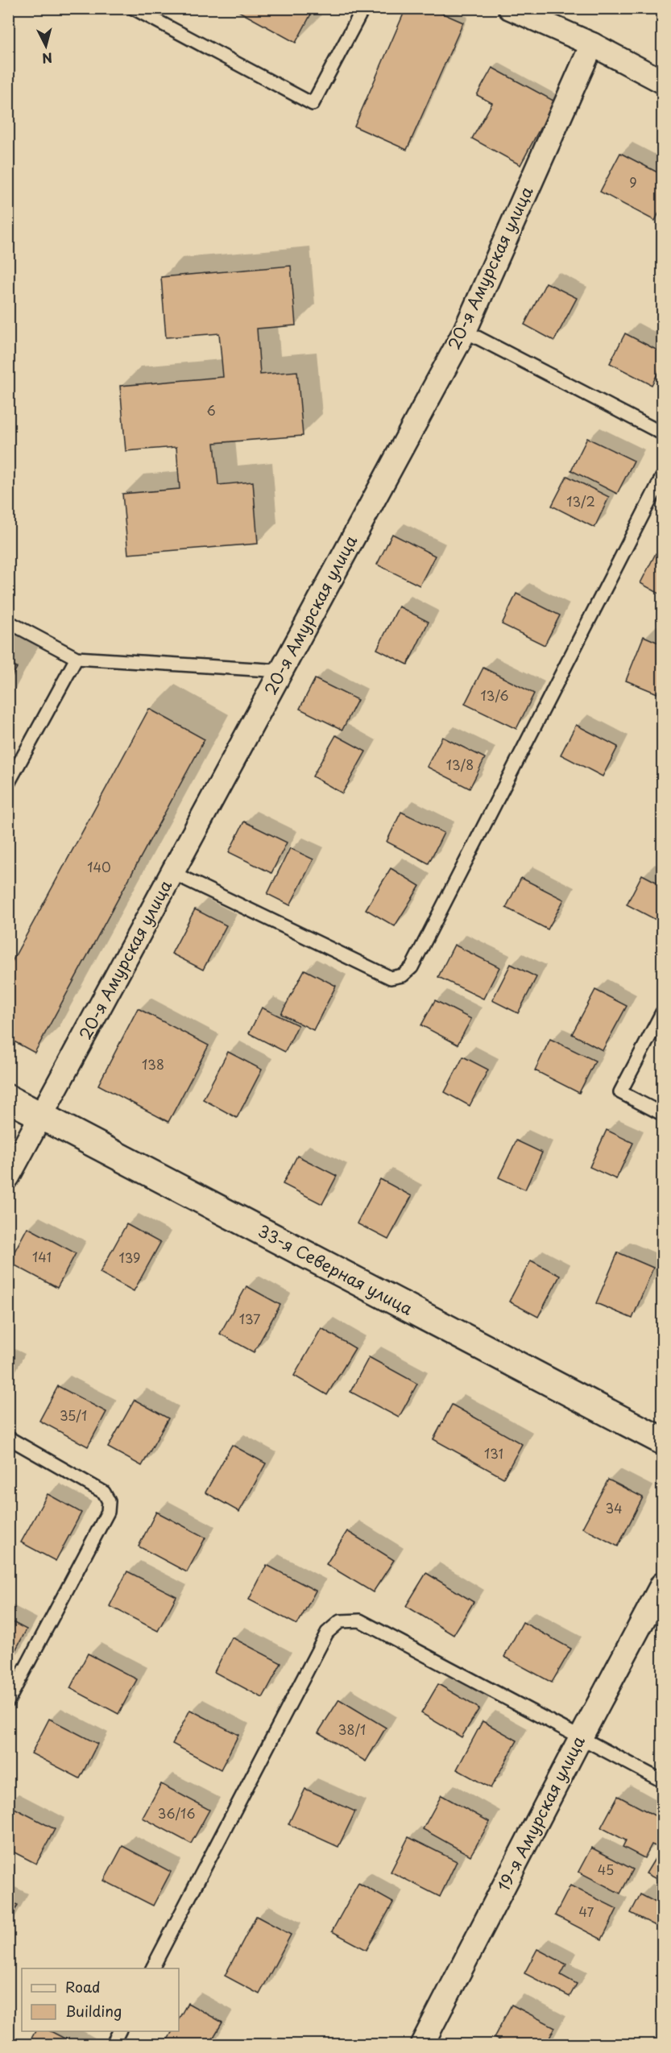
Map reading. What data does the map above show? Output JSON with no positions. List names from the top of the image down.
{
  "streets": {
    "street": ["20-я Амурская улица", "33-я Северная улица", "19-я Амурская улица"]
  },
  "crossings": [
    ["20-я Амурская улица", "33-я Северная улица"]
  ],
  "house_numbers": [
    "9",
    "6",
    "13/2",
    "13/6",
    "13/8",
    "140",
    "138",
    "141",
    "139",
    "137",
    "35/1",
    "131",
    "34",
    "38/1",
    "36/16",
    "45",
    "47"
  ],
  "legend": ["Road", "Building"],
  "north": "bottom"
}
